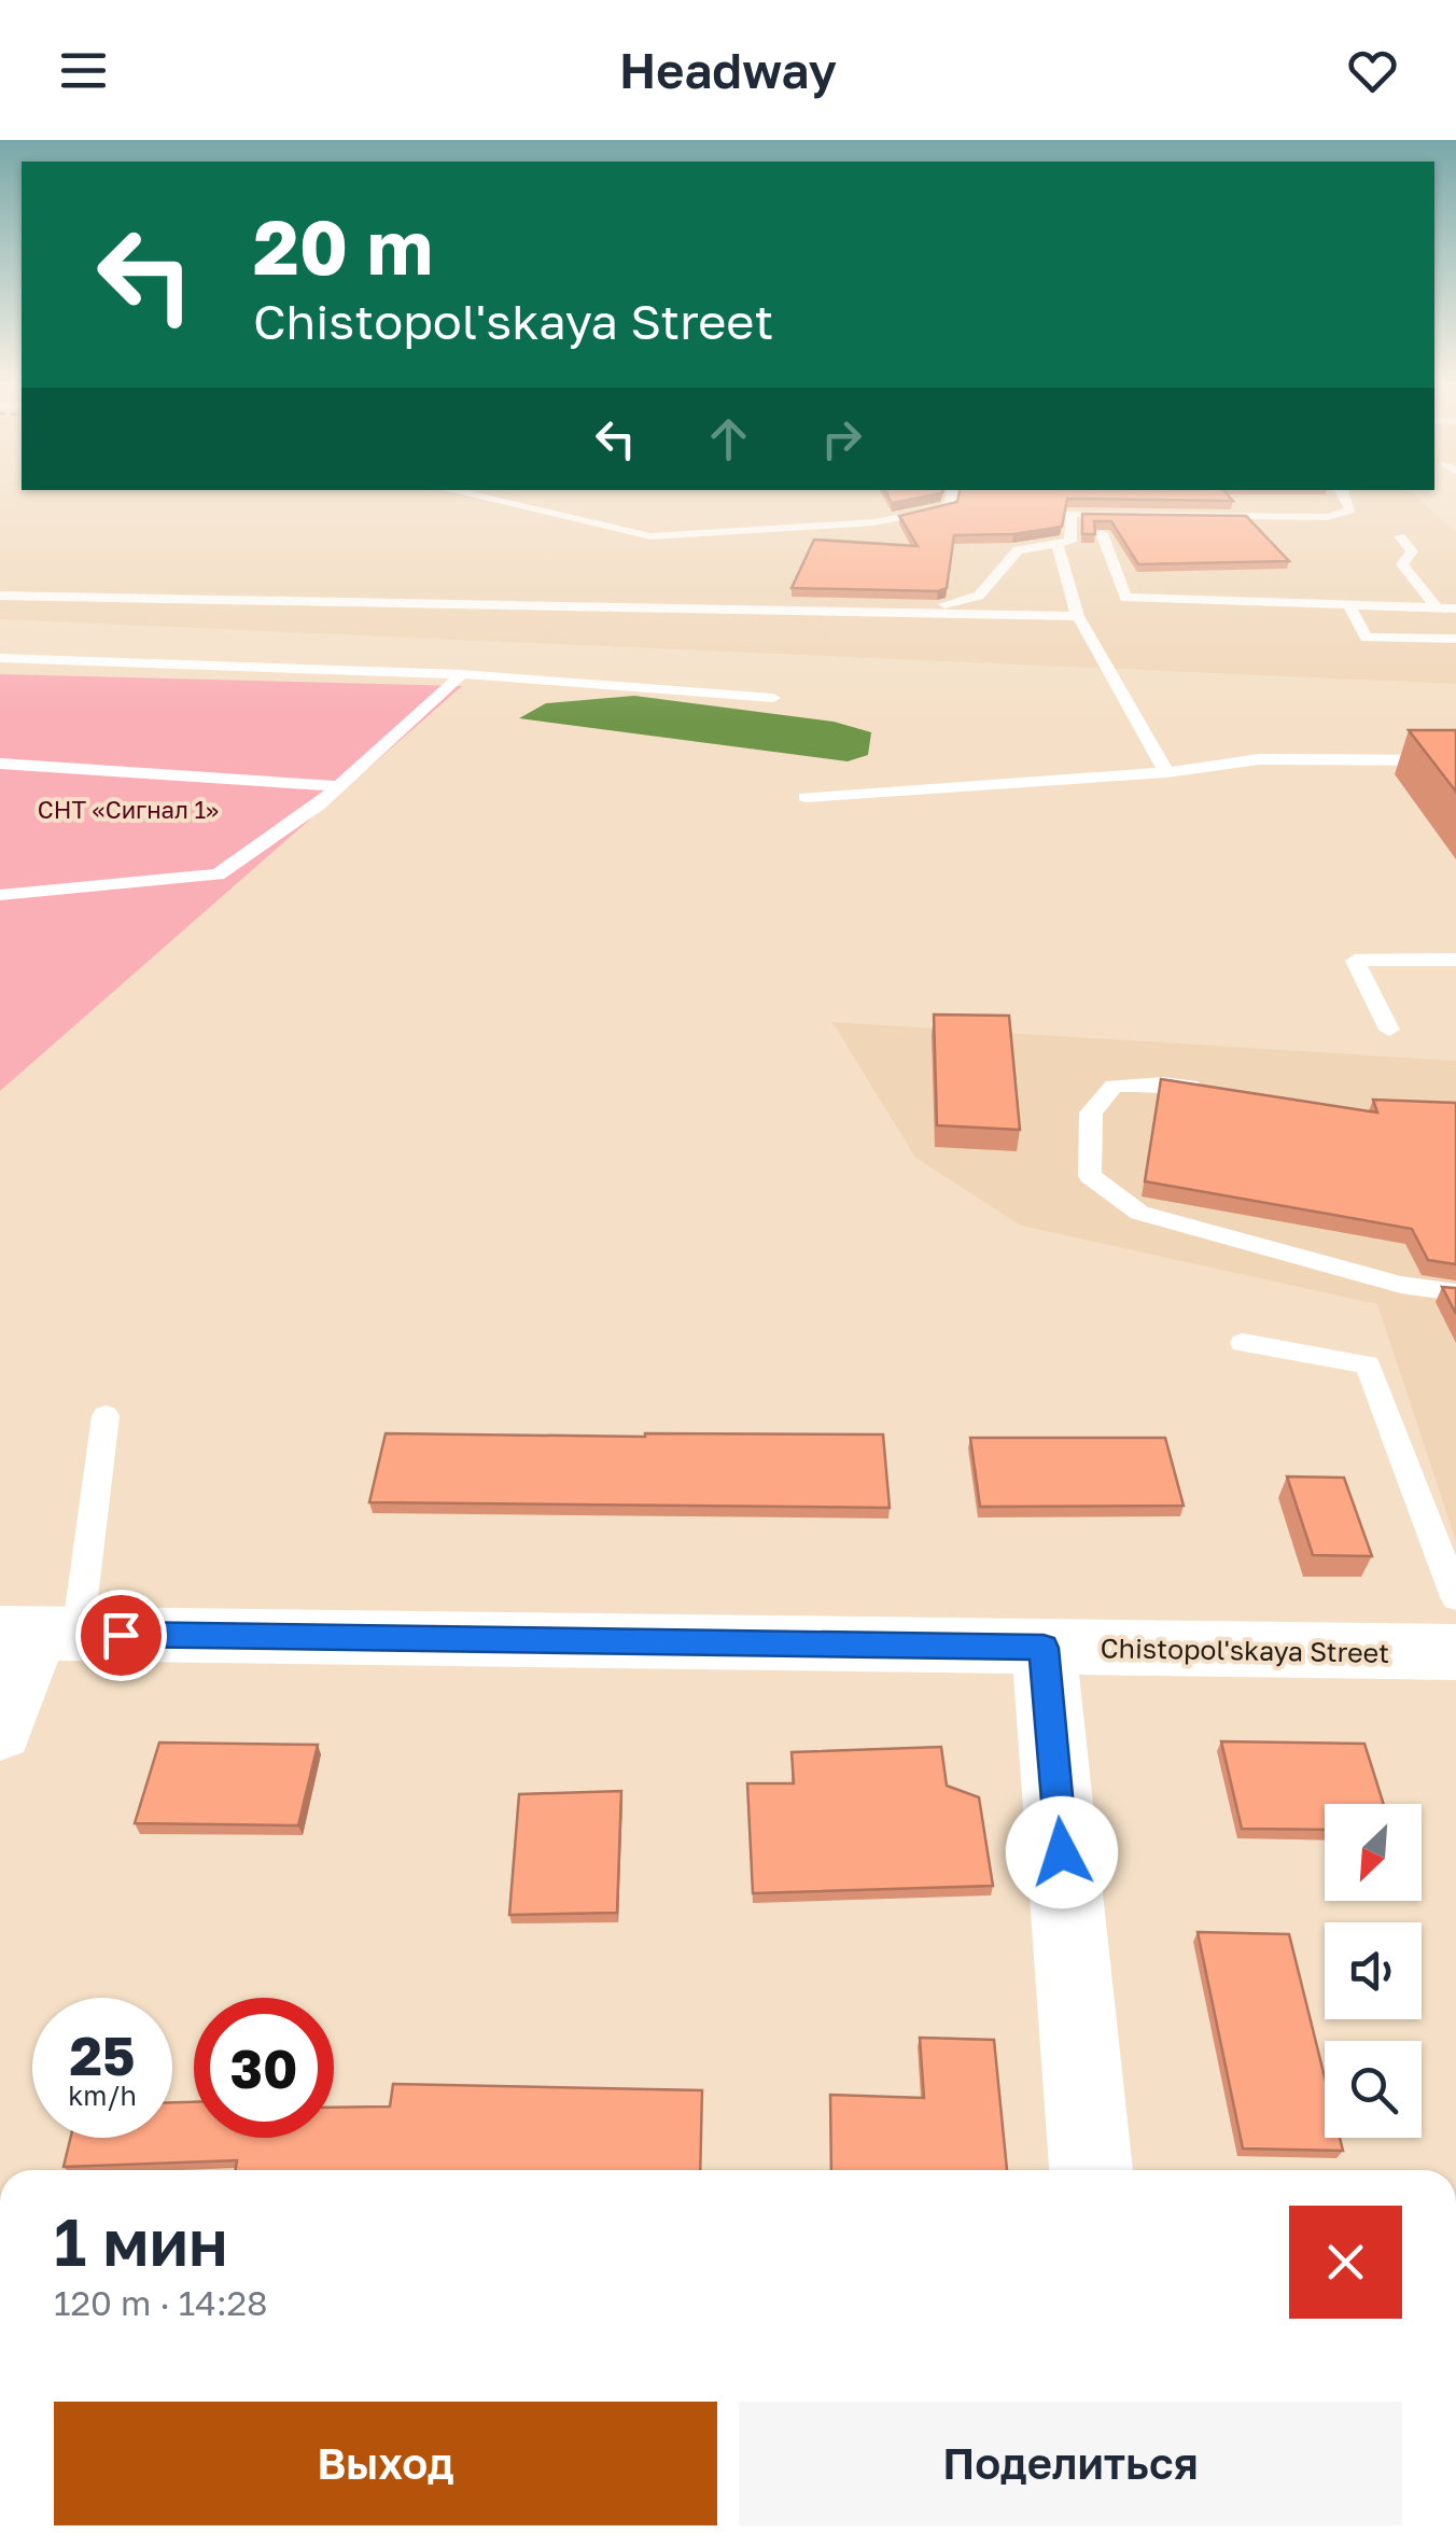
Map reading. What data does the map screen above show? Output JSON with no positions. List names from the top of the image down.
{
  "streets": {
    "street": ["Chistopol'skaya Street"]
  },
  "parks": ["СНТ «Сигнал 1»"],
  "north": "bottom left",
  "page": {
    "header": "Headway",
    "turn": ["20 m", "Chistopol'skaya Street"],
    "speed": "25 km/h",
    "limit": "30",
    "heading": ["1 мин", "120 m · 14:28"],
    "buttons": ["Выход", "Поделиться"]
  }
}
